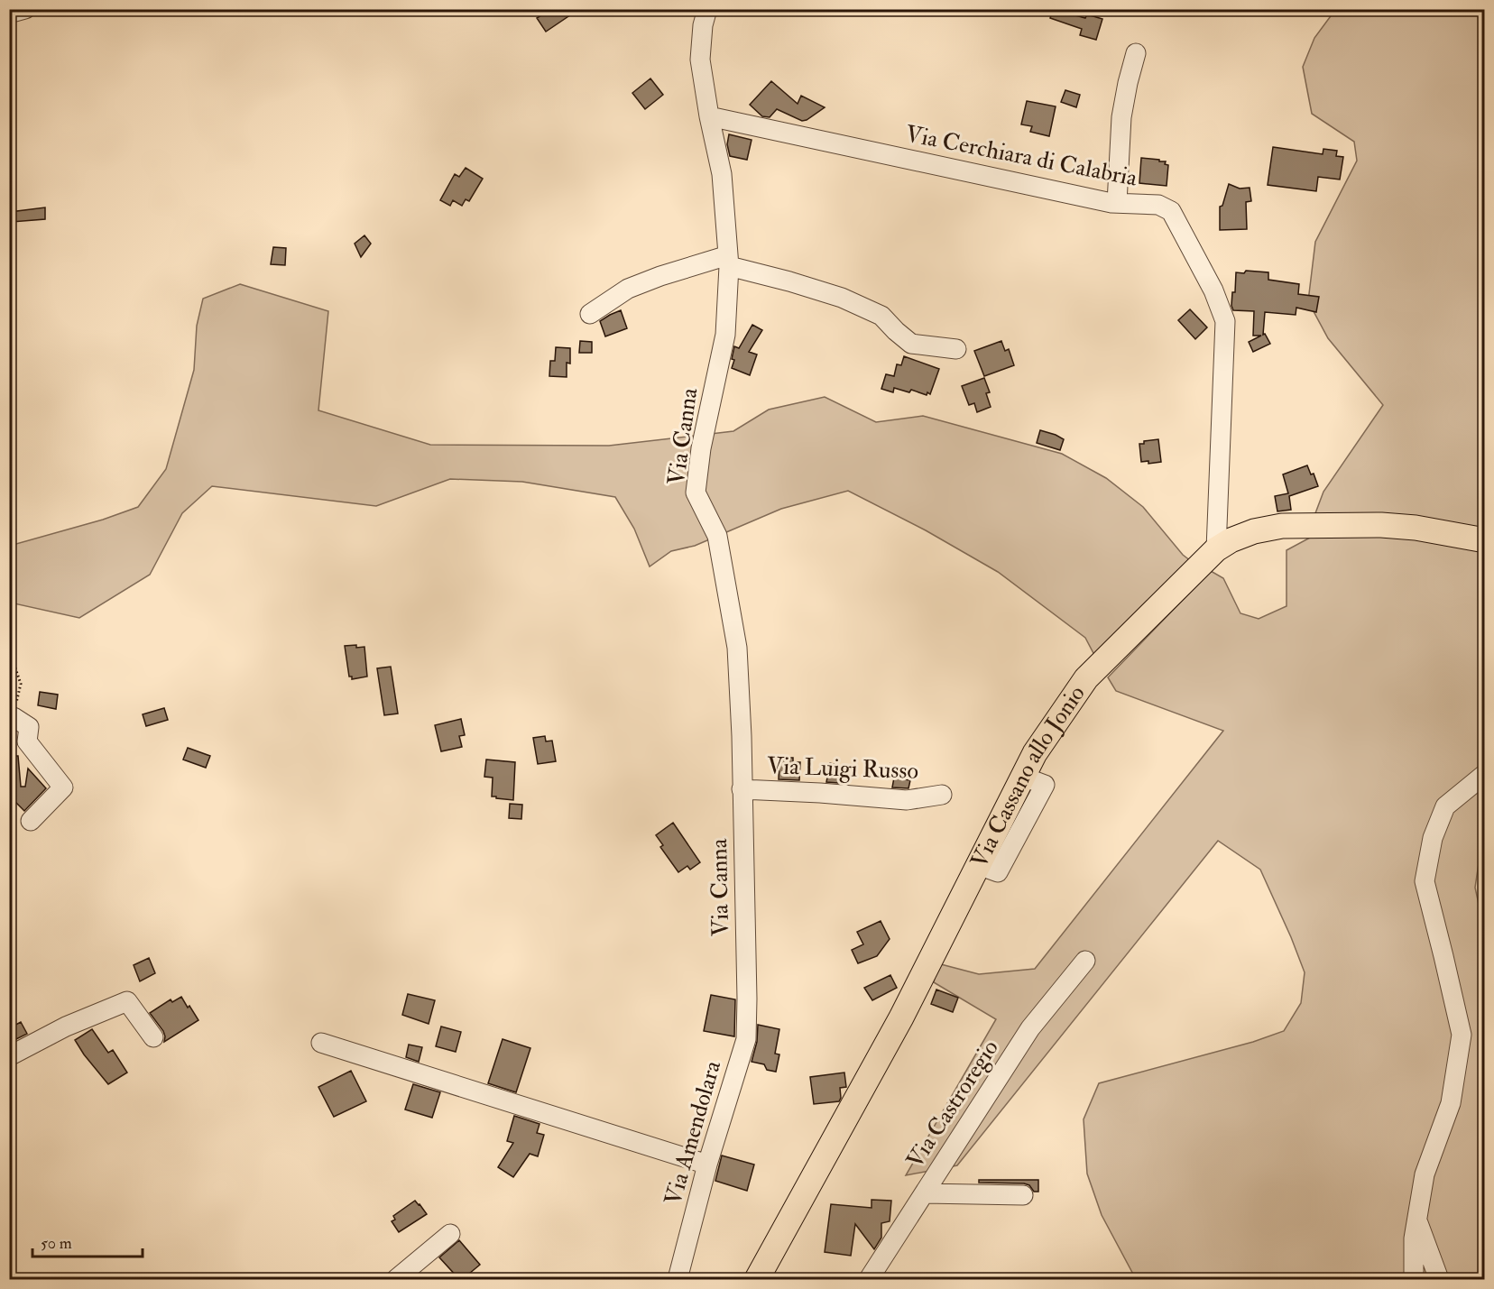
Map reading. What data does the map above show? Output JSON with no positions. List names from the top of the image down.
{
  "streets": {
    "main road": ["Via Cassano allo Jonio"],
    "street": [
      "Via Cerchiara di Calabria",
      "Via Canna",
      "Via Luigi Russo",
      "Via Castroregio",
      "Via Amendolara"
    ]
  },
  "crossings": [
    ["Via Cerchiara di Calabria", "Via Canna"],
    ["Via Cerchiara di Calabria", "Via Cassano allo Jonio"],
    ["Via Canna", "Via Luigi Russo"],
    ["Via Canna", "Via Amendolara"]
  ],
  "scale_bar": "50 m"
}
